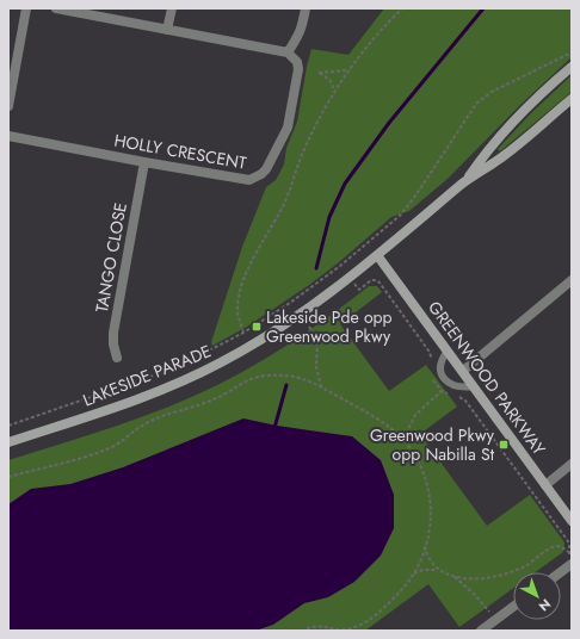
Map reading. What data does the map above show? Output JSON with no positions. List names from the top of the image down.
{
  "streets": {
    "street": [
      "HOLLY CRESCENT",
      "TANGO CLOSE",
      "LAKESIDE PARADE",
      "GREENWOOD PARKWAY"
    ]
  },
  "crossings": [
    ["HOLLY CRESCENT", "TANGO CLOSE"],
    ["LAKESIDE PARADE", "GREENWOOD PARKWAY"]
  ],
  "places": {
    "transit": ["Lakeside Pde opp Greenwood Pkwy", "Greenwood Pkwy opp Nabilla St"]
  },
  "north": "bottom right"
}
